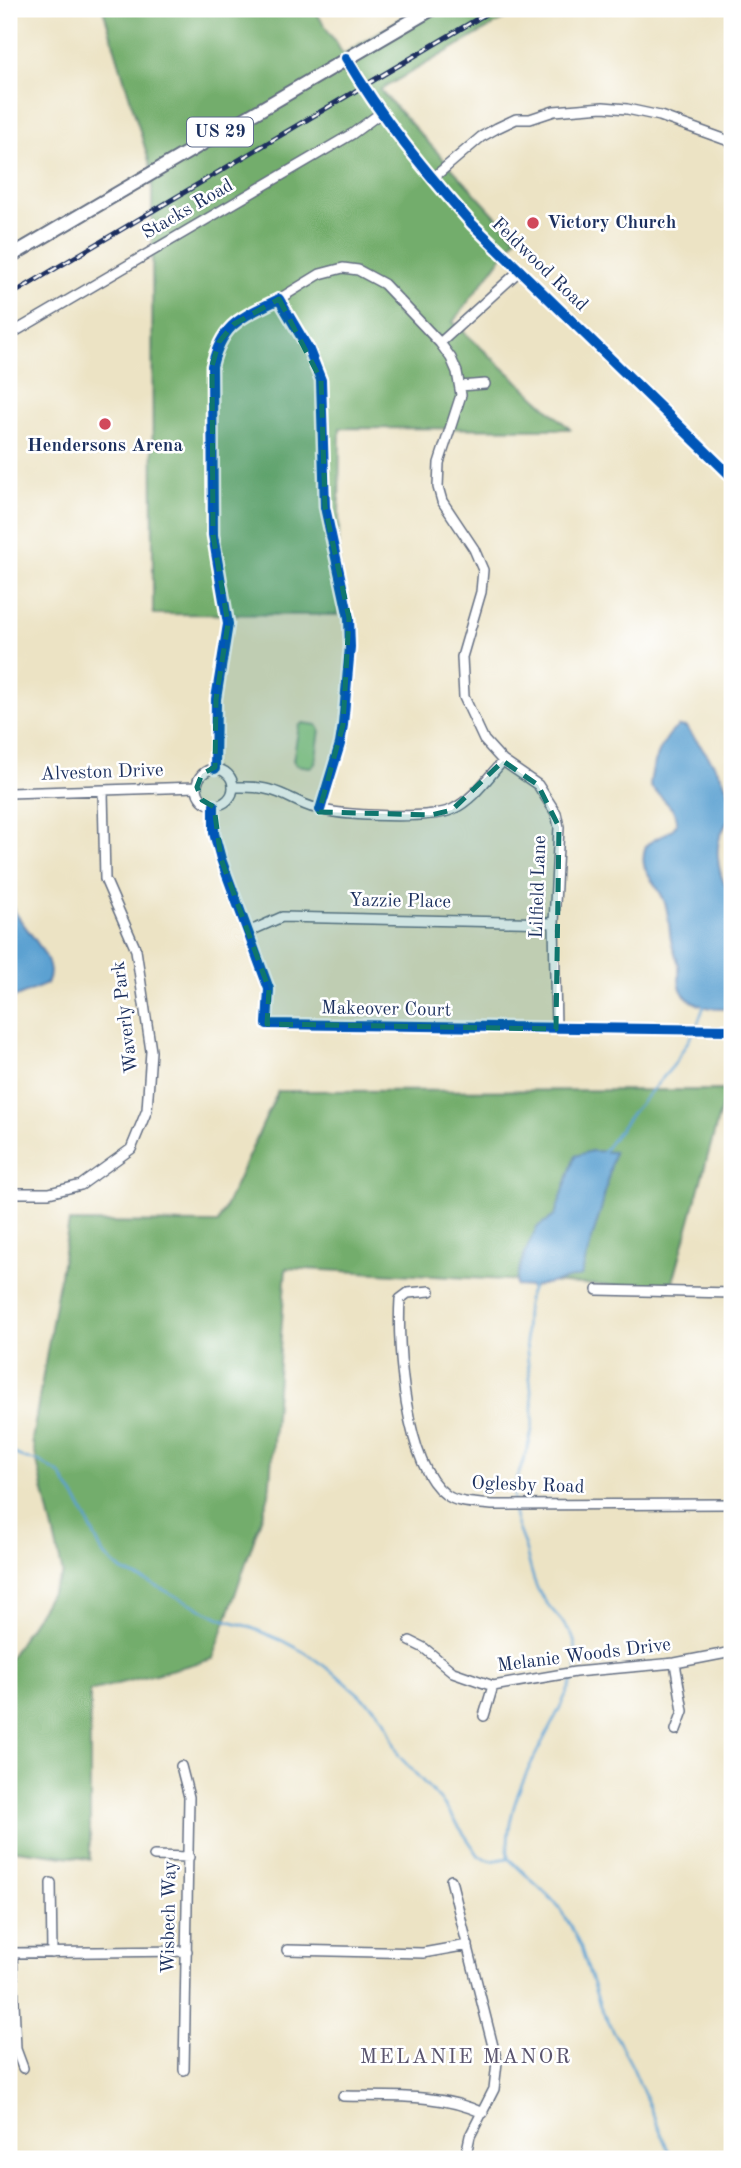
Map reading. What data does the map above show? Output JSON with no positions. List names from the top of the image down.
{
  "streets": {
    "main road": ["US 29"],
    "street": [
      "Stacks Road",
      "Feldwood Road",
      "Alveston Drive",
      "Lilfield Lane",
      "Yazzie Place",
      "Makeover Court",
      "Waverly Park",
      "Oglesby Road",
      "Melanie Woods Drive",
      "Wisbech Way"
    ]
  },
  "crossings": [
    ["US 29", "Feldwood Road"],
    ["Stacks Road", "Feldwood Road"],
    ["Alveston Drive", "Makeover Court"],
    ["Alveston Drive", "Waverly Park"],
    ["Lilfield Lane", "Yazzie Place"],
    ["Lilfield Lane", "Makeover Court"],
    ["Yazzie Place", "Makeover Court"]
  ],
  "districts": ["MELANIE MANOR"],
  "places": ["Victory Church", "Hendersons Arena"]
}
